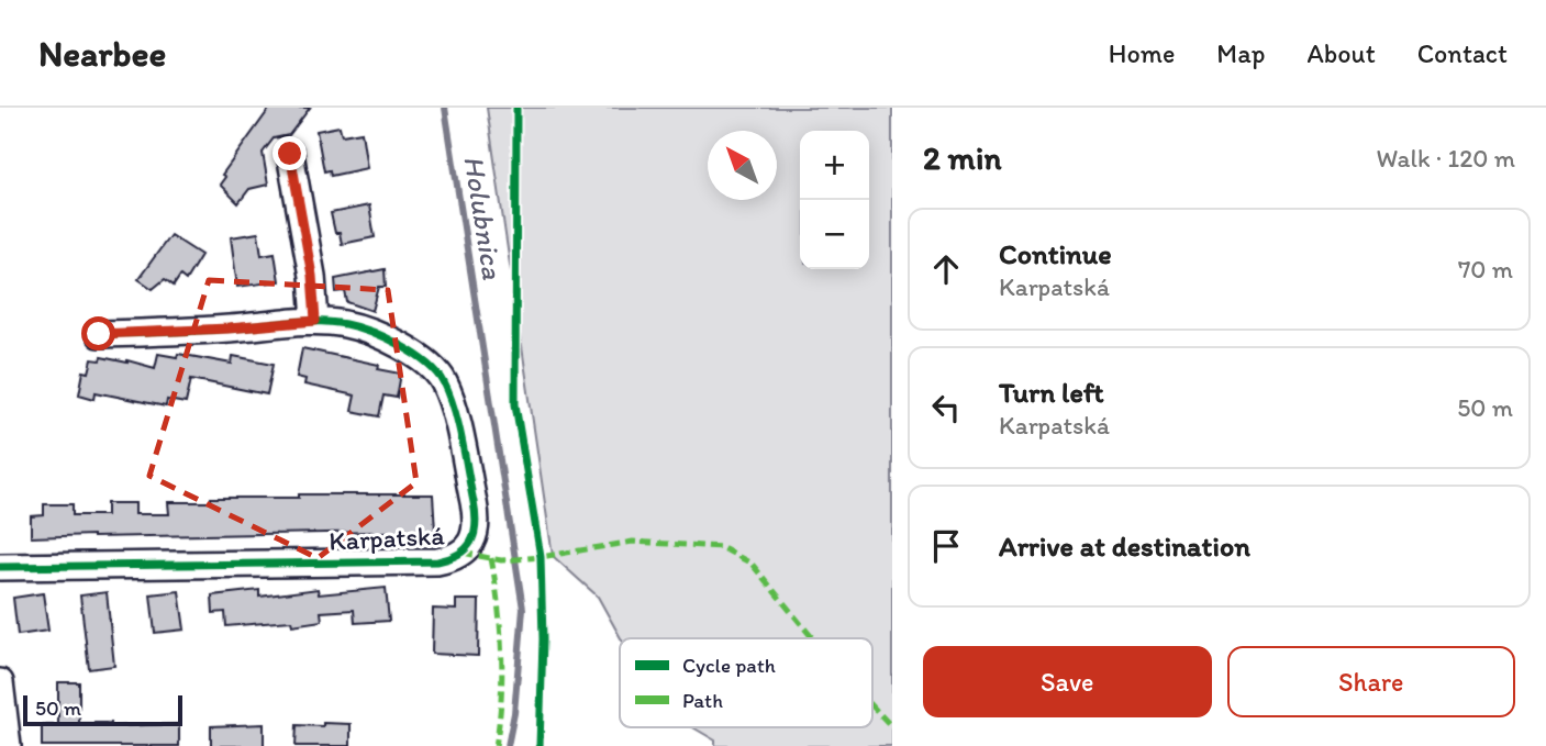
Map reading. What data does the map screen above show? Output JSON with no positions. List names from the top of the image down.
{
  "streets": {
    "street": ["Karpatská"]
  },
  "water": ["Holubnica"],
  "legend": ["Cycle path", "Path"],
  "scale_bar": "50 m",
  "north": "top left",
  "page": {
    "header": "Nearbee",
    "nav": [
      "Home",
      "Map",
      "About",
      "Contact"
    ],
    "heading": ["2 min", "Walk · 120 m"],
    "map_buttons": ["+", "−"],
    "list": [
      ["Continue", "Karpatská", "70 m"],
      ["Turn left", "Karpatská", "50 m"],
      "Arrive at destination"
    ],
    "buttons": ["Save", "Share"],
    "scale": "50 m"
  }
}
